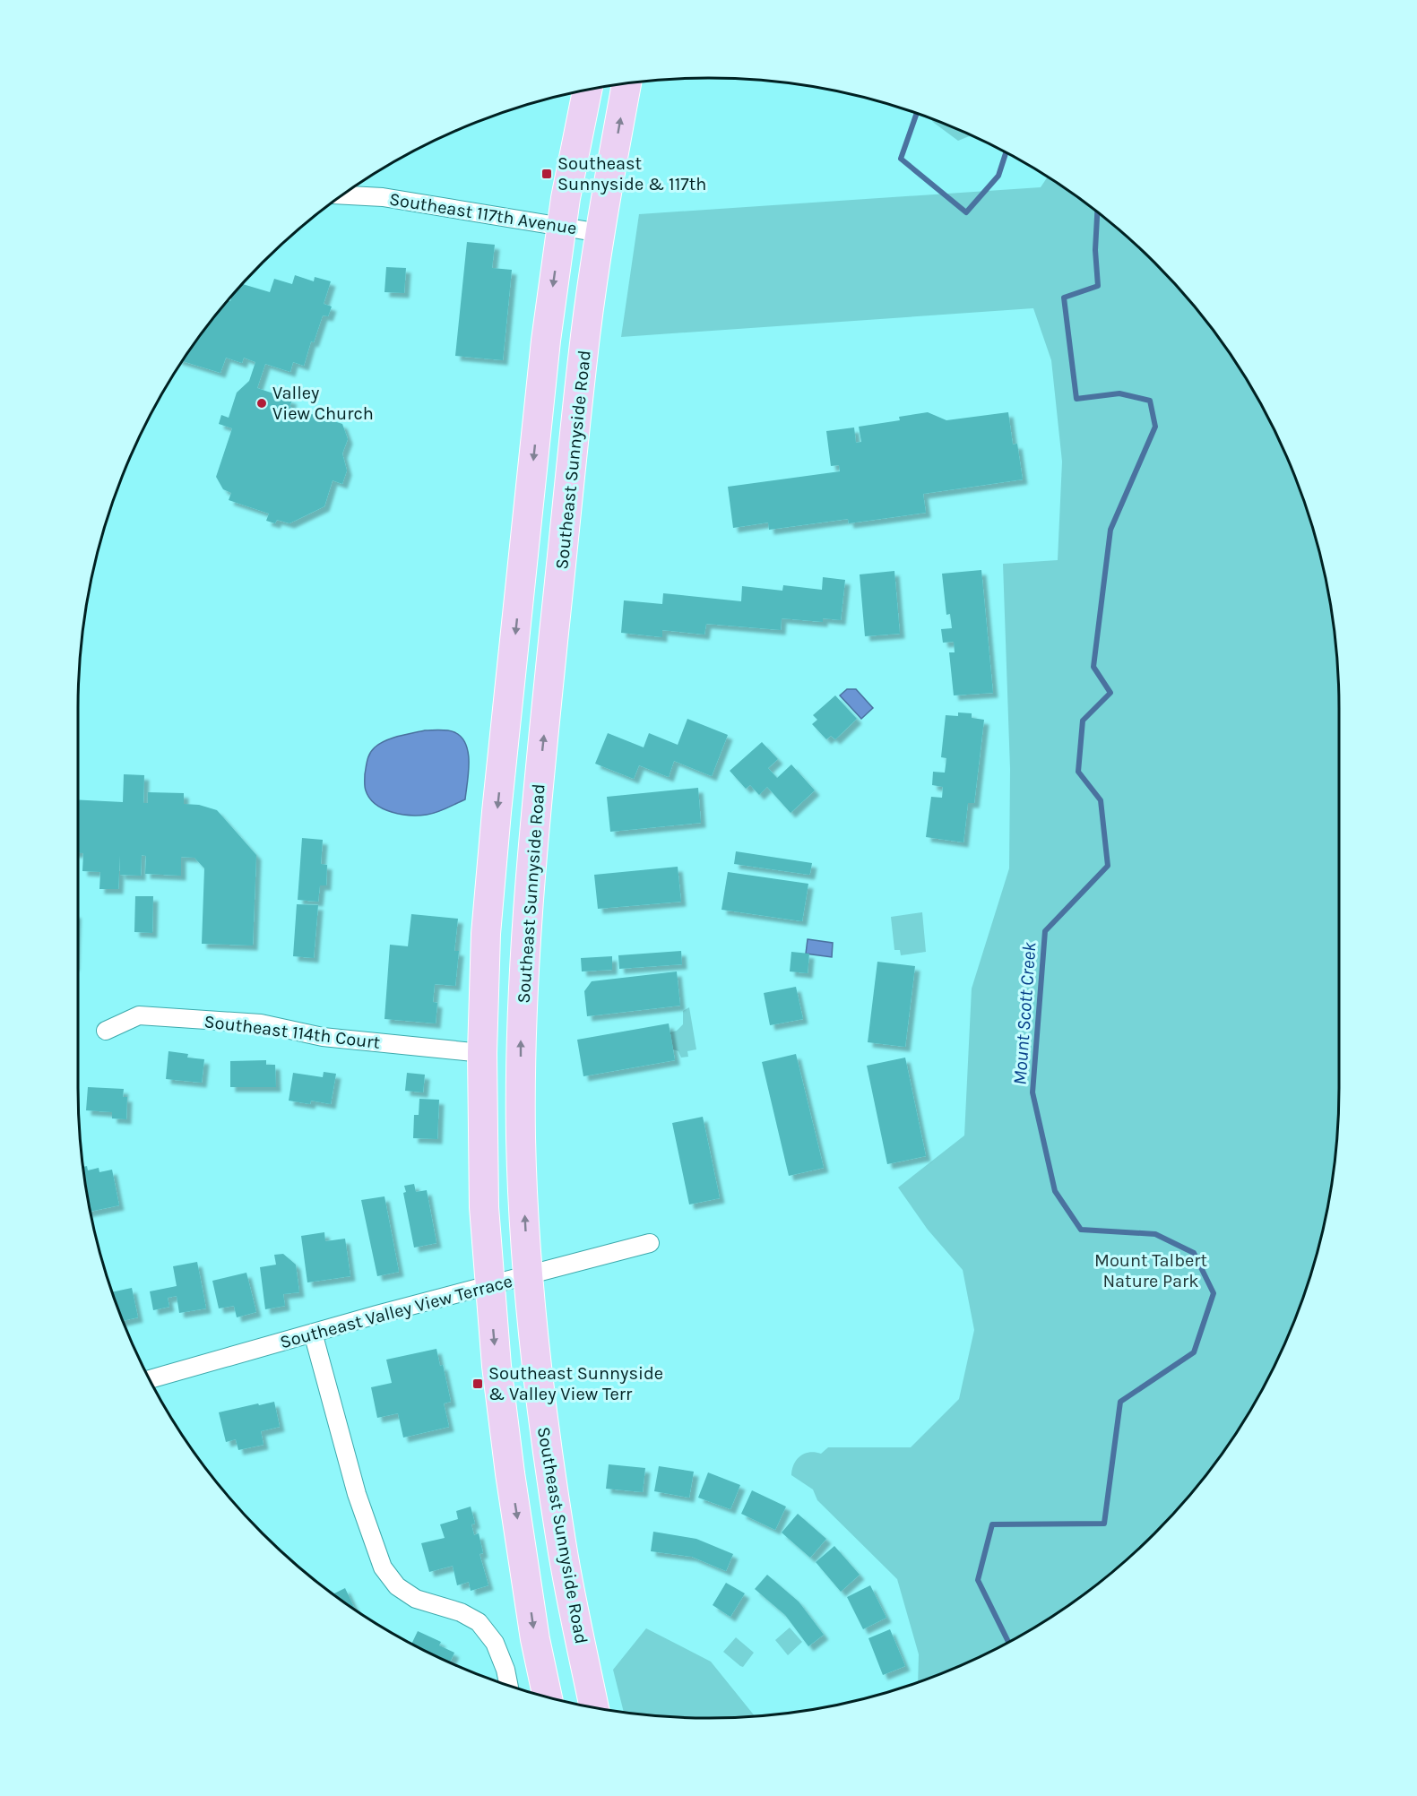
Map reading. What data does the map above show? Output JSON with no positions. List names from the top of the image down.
{
  "streets": {
    "main road": ["Southeast Sunnyside Road"],
    "street": ["Southeast 117th Avenue", "Southeast 114th Court", "Southeast Valley View Terrace"]
  },
  "crossings": [
    ["Southeast 117th Avenue", "Southeast Sunnyside Road"],
    ["Southeast Sunnyside Road", "Southeast Valley View Terrace"]
  ],
  "water": ["Mount Scott Creek"],
  "parks": ["Mount Talbert Nature Park"],
  "places": {
    "transit": ["Southeast Sunnyside & 117th", "Southeast Sunnyside & Valley View Terr"],
    "other": ["Valley View Church"]
  }
}
